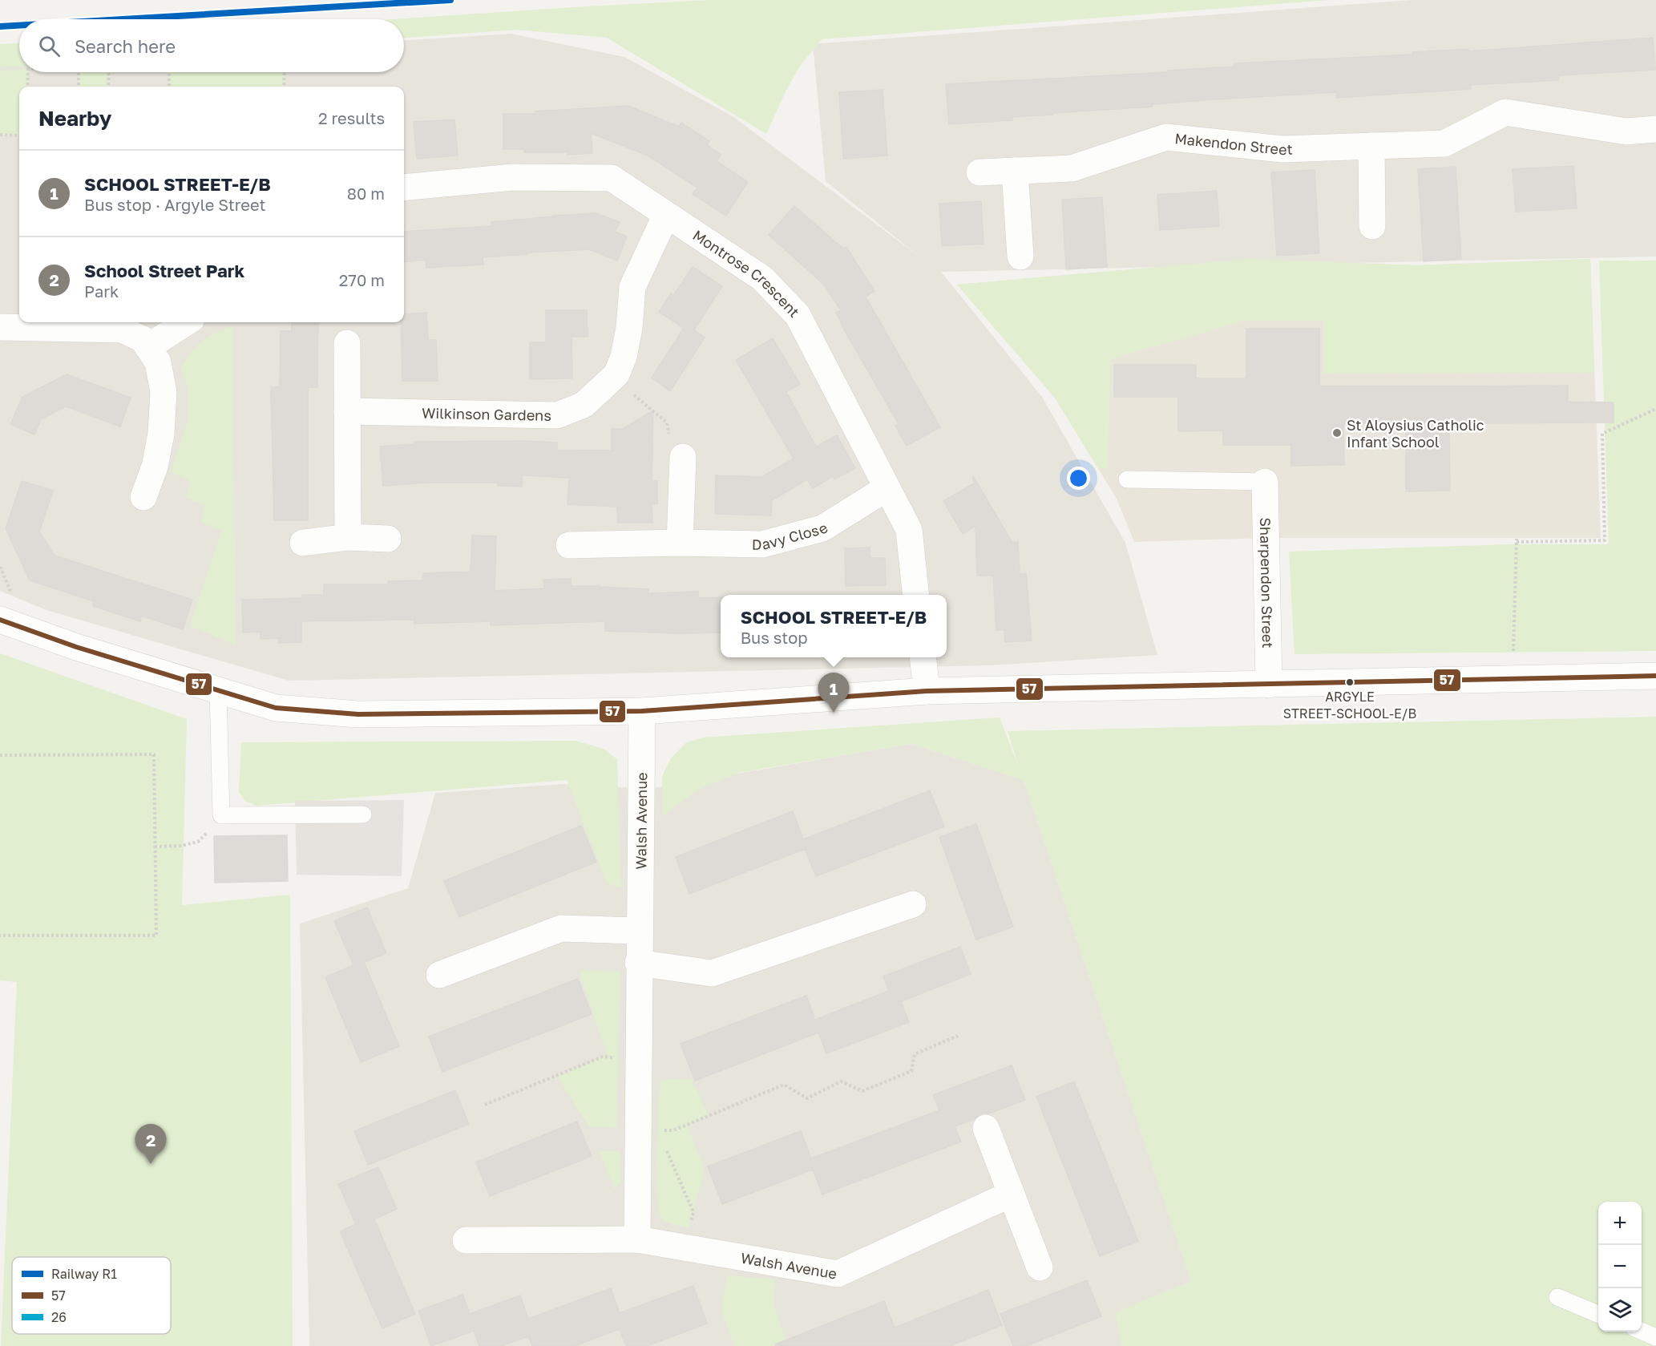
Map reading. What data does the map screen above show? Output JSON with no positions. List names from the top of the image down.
{
  "streets": {
    "street": [
      "Makendon Street",
      "Montrose Crescent",
      "Wilkinson Gardens",
      "Davy Close",
      "Sharpendon Street",
      "Walsh Avenue"
    ]
  },
  "crossings": [
    ["Montrose Crescent", "Wilkinson Gardens"],
    ["Montrose Crescent", "Davy Close"]
  ],
  "places": ["St Aloysius Catholic Infant School", "ARGYLE STREET-SCHOOL-E/B"],
  "lines": ["rail line R1", "transit line 57"],
  "legend": ["Railway R1", "57", "26"],
  "page": {
    "search": "Search here",
    "heading": ["Nearby", "2 results"],
    "list": [
      {
        "mark": "1",
        "name": "SCHOOL STREET-E/B",
        "note": "Bus stop · Argyle Street",
        "value": "80 m"
      },
      {
        "mark": "2",
        "name": "School Street Park",
        "note": "Park",
        "value": "270 m"
      }
    ],
    "popup": ["SCHOOL STREET-E/B", "Bus stop"],
    "pins": ["1", "2"],
    "map_buttons": ["+", "−"]
  }
}
